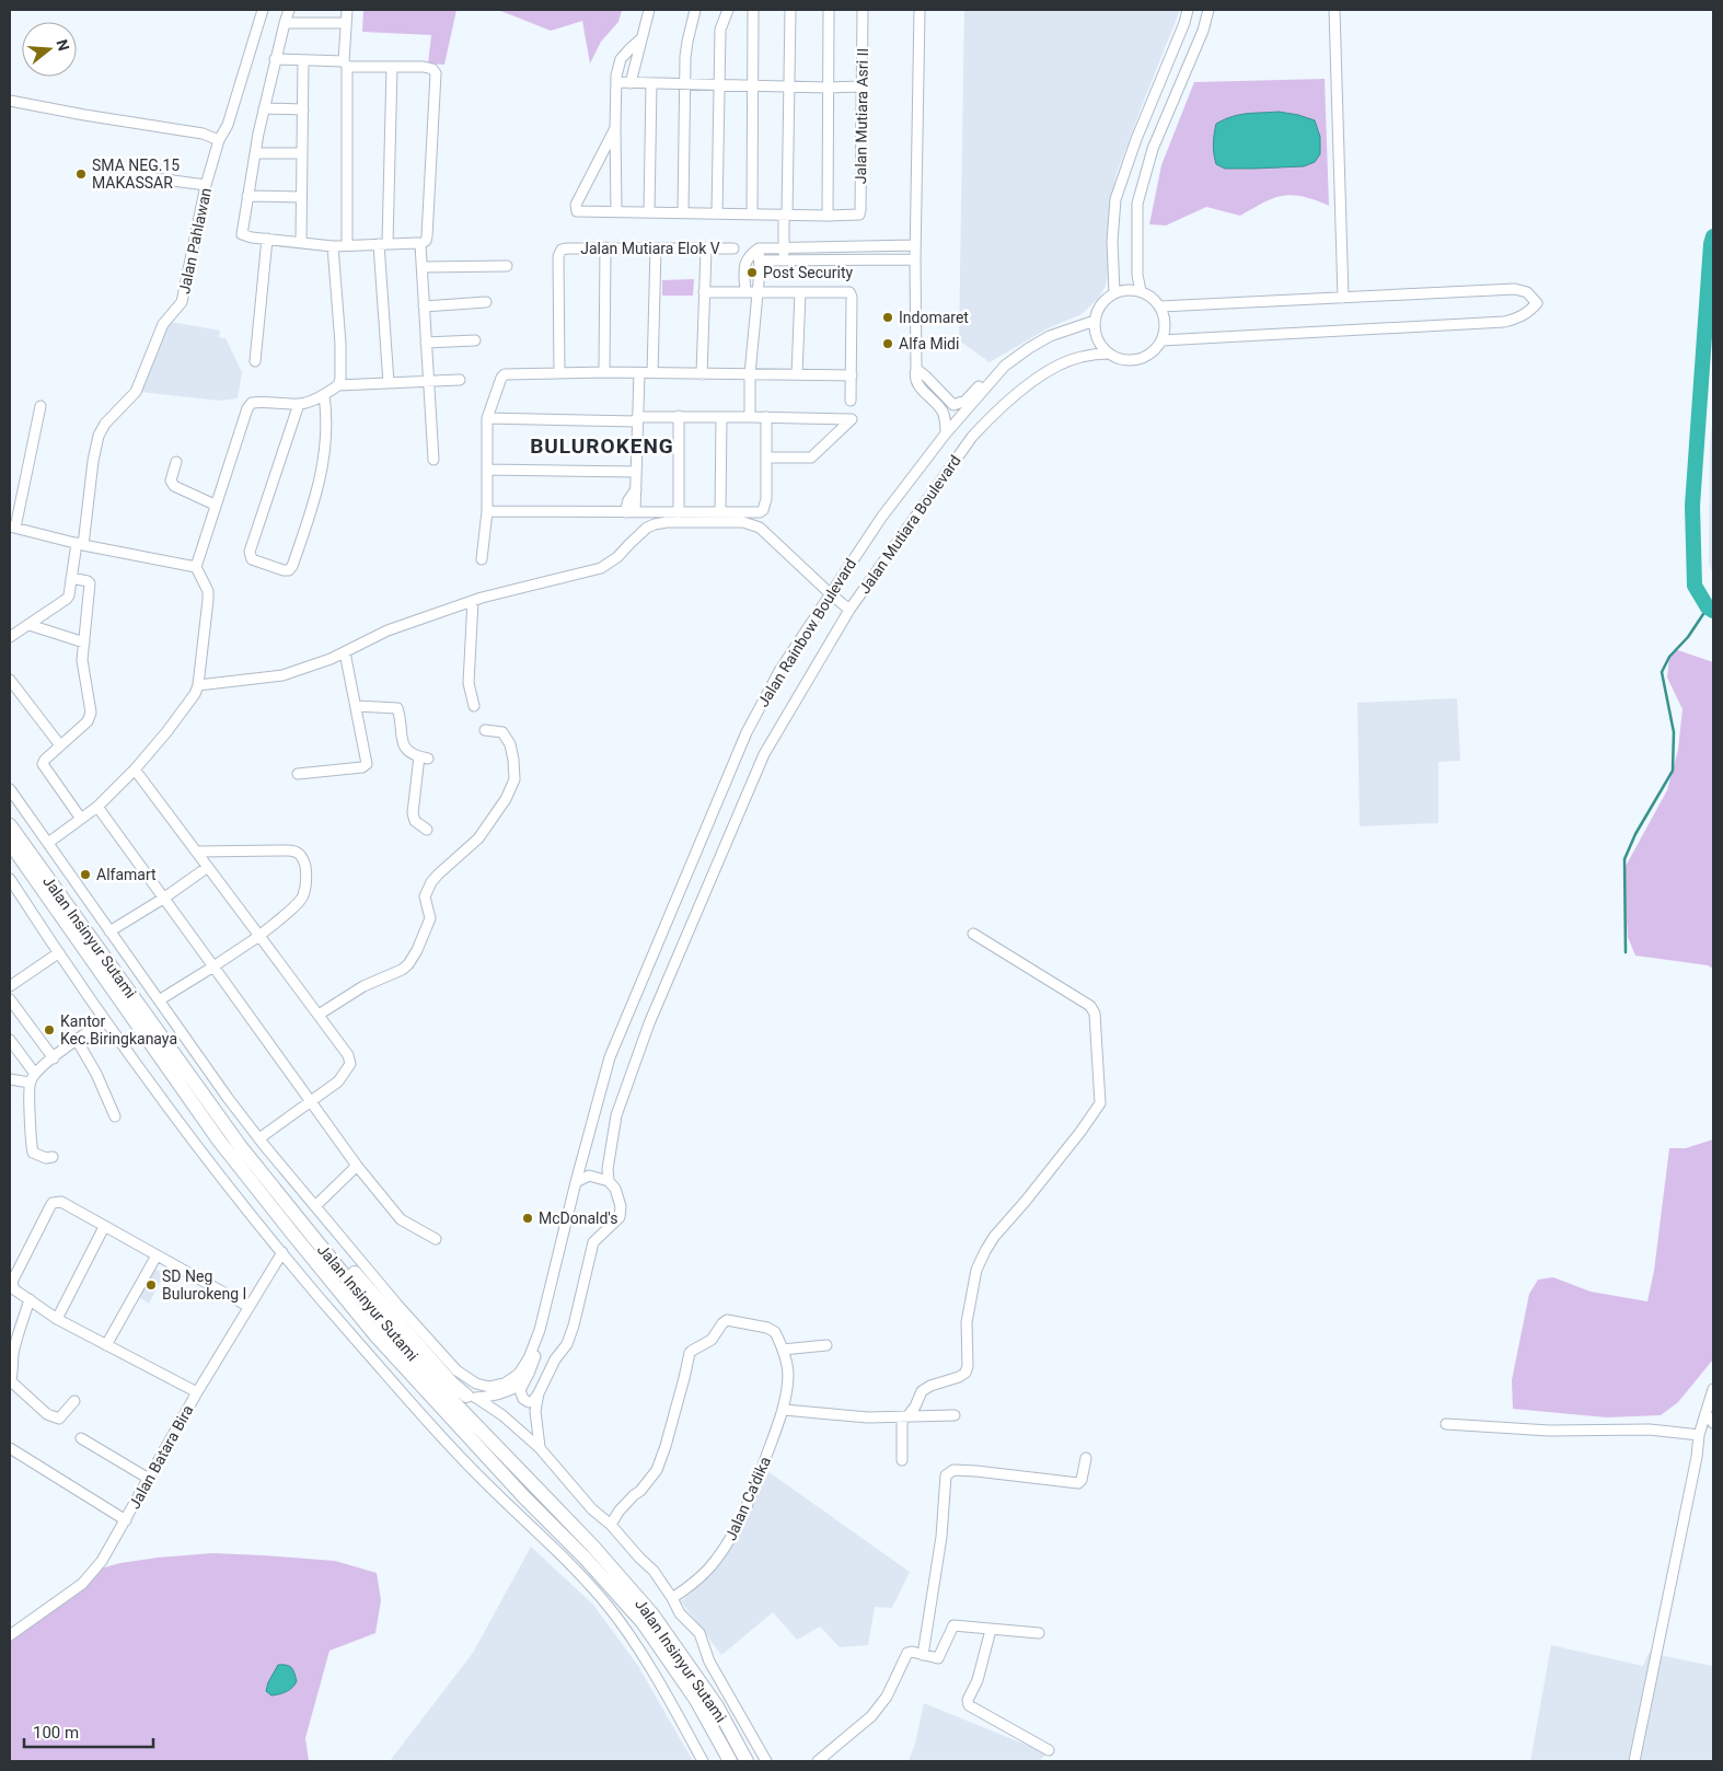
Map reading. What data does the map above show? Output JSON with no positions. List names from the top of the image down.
{
  "streets": {
    "highway": ["Jalan Insinyur Sutami"],
    "street": [
      "Jalan Mutiara Asri II",
      "Jalan Pahlawan",
      "Jalan Mutiara Elok V",
      "Jalan Mutiara Boulevard",
      "Jalan Rainbow Boulevard",
      "Jalan Batara Bira",
      "Jalan Ca'dika"
    ]
  },
  "crossings": [
    ["Jalan Mutiara Boulevard", "Jalan Rainbow Boulevard"]
  ],
  "districts": ["BULUROKENG"],
  "places": [
    "SMA NEG.15 MAKASSAR",
    "Post Security",
    "Indomaret",
    "Alfa Midi",
    "Alfamart",
    "Kantor Kec.Biringkanaya",
    "McDonald's",
    "SD Neg Bulurokeng I"
  ],
  "scale_bar": "100 m",
  "north": "right"
}
